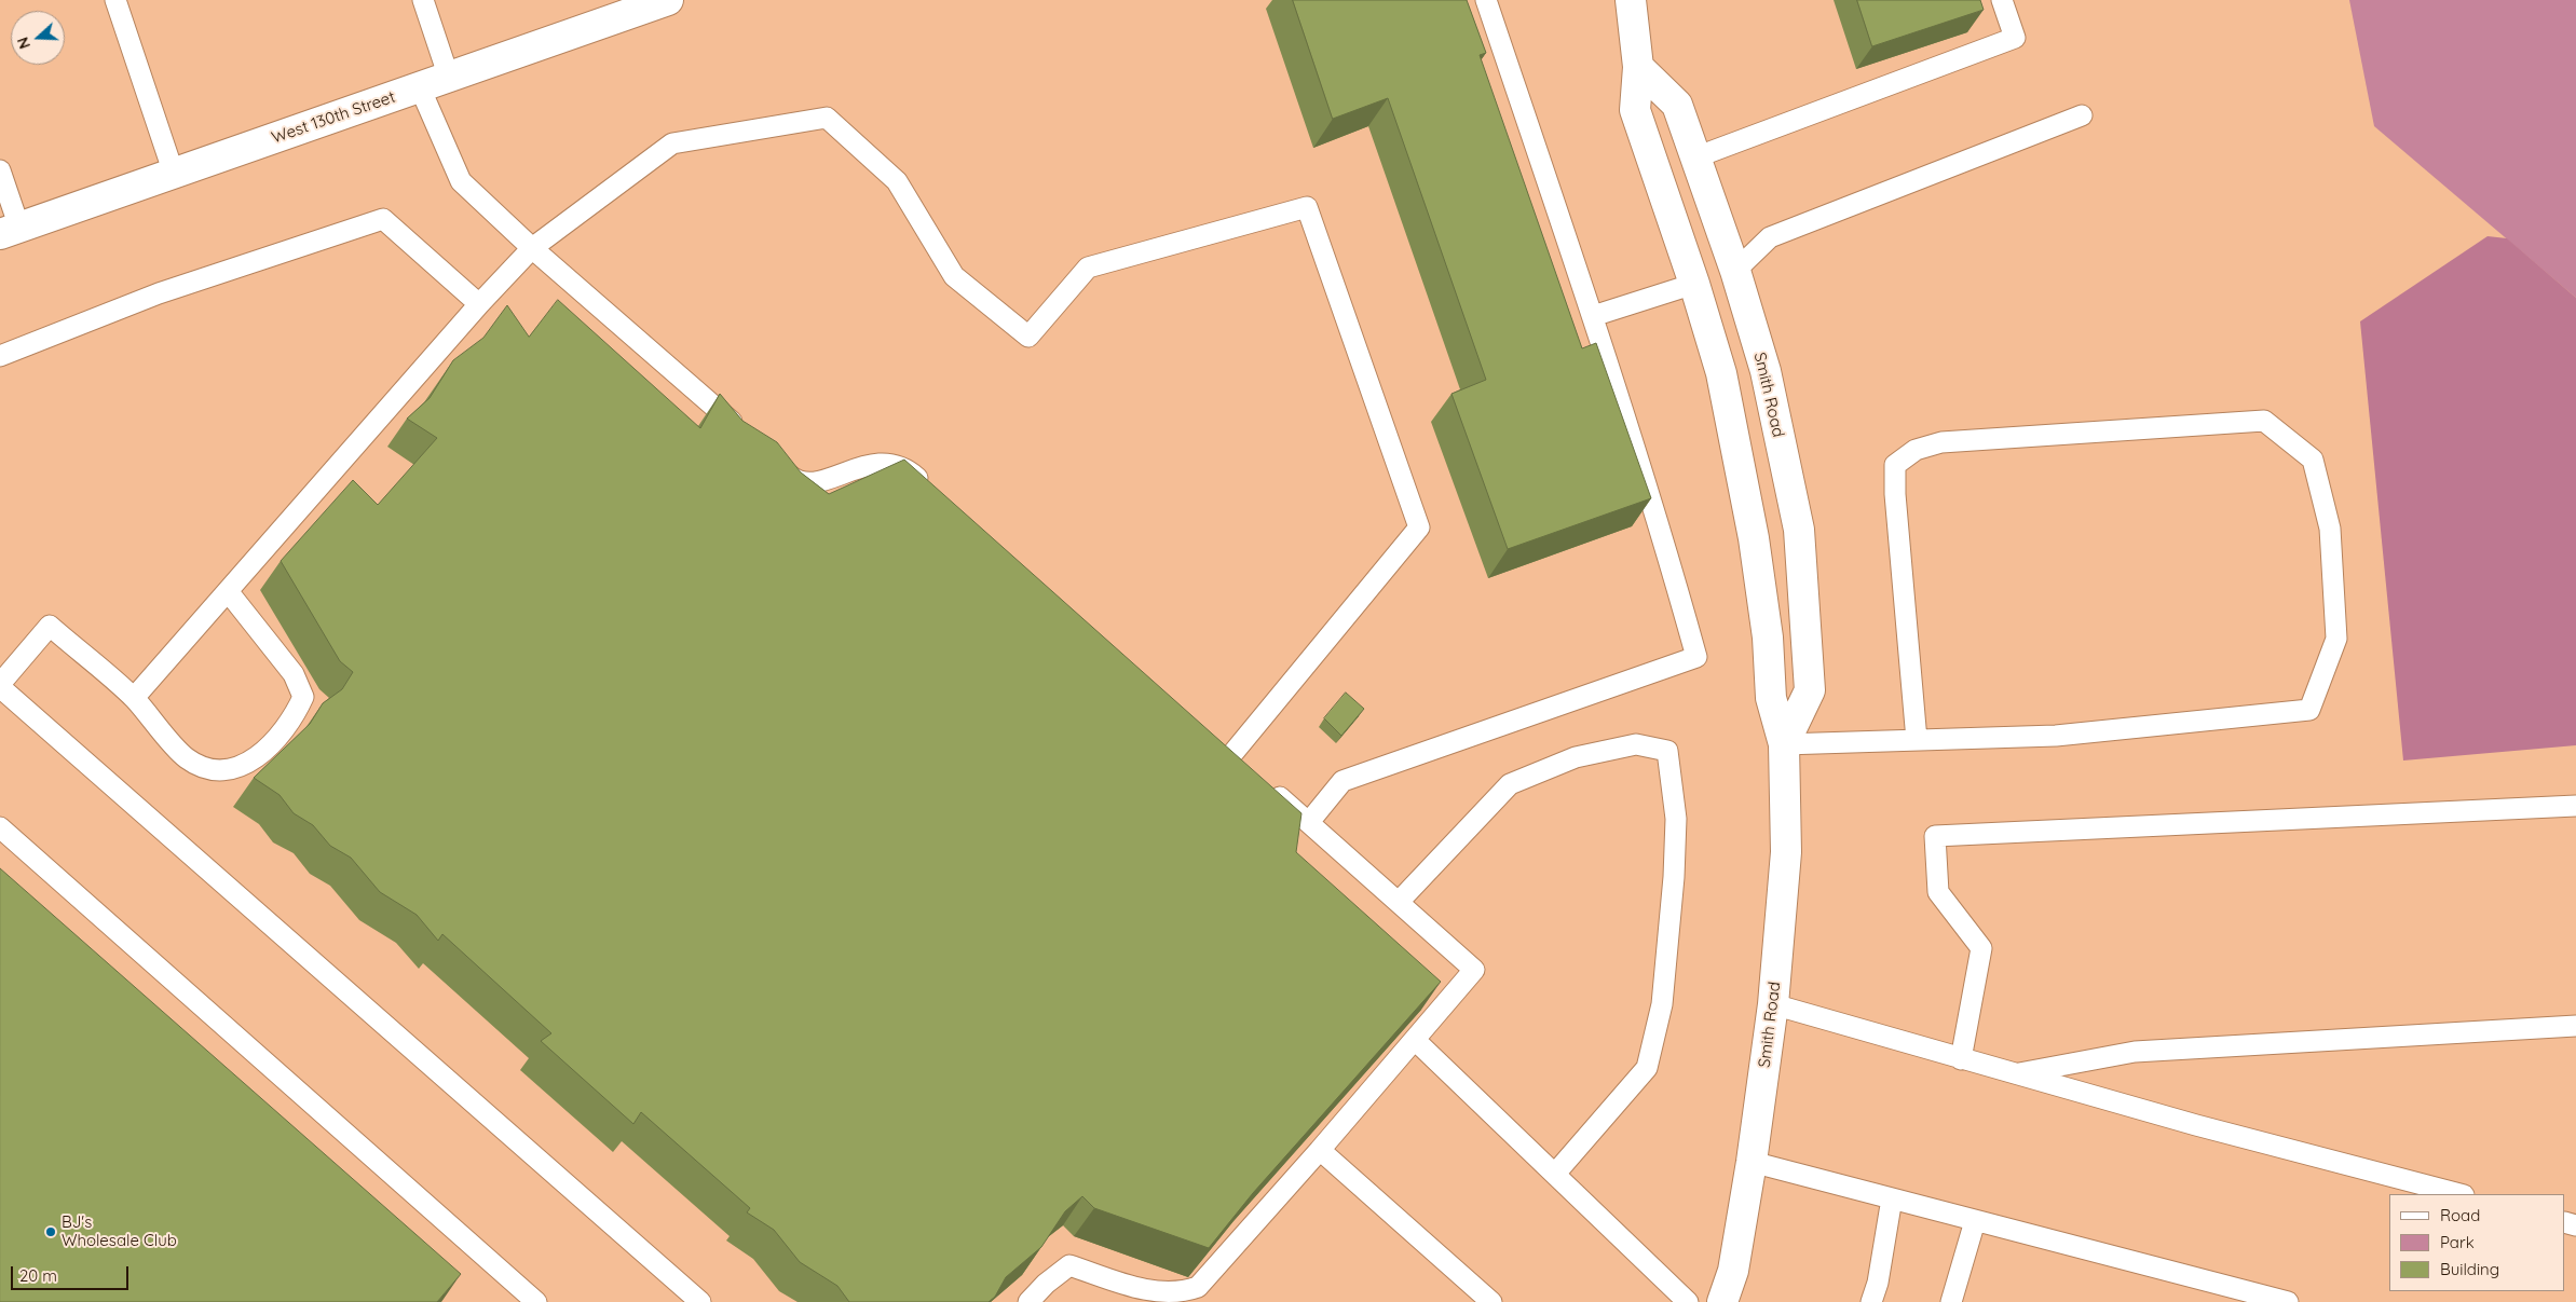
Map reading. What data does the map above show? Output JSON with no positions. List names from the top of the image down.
{
  "streets": {
    "main road": ["West 130th Street", "Smith Road"]
  },
  "places": ["BJ's Wholesale Club"],
  "legend": ["Road", "Park", "Building"],
  "scale_bar": "20 m",
  "north": "left"
}
